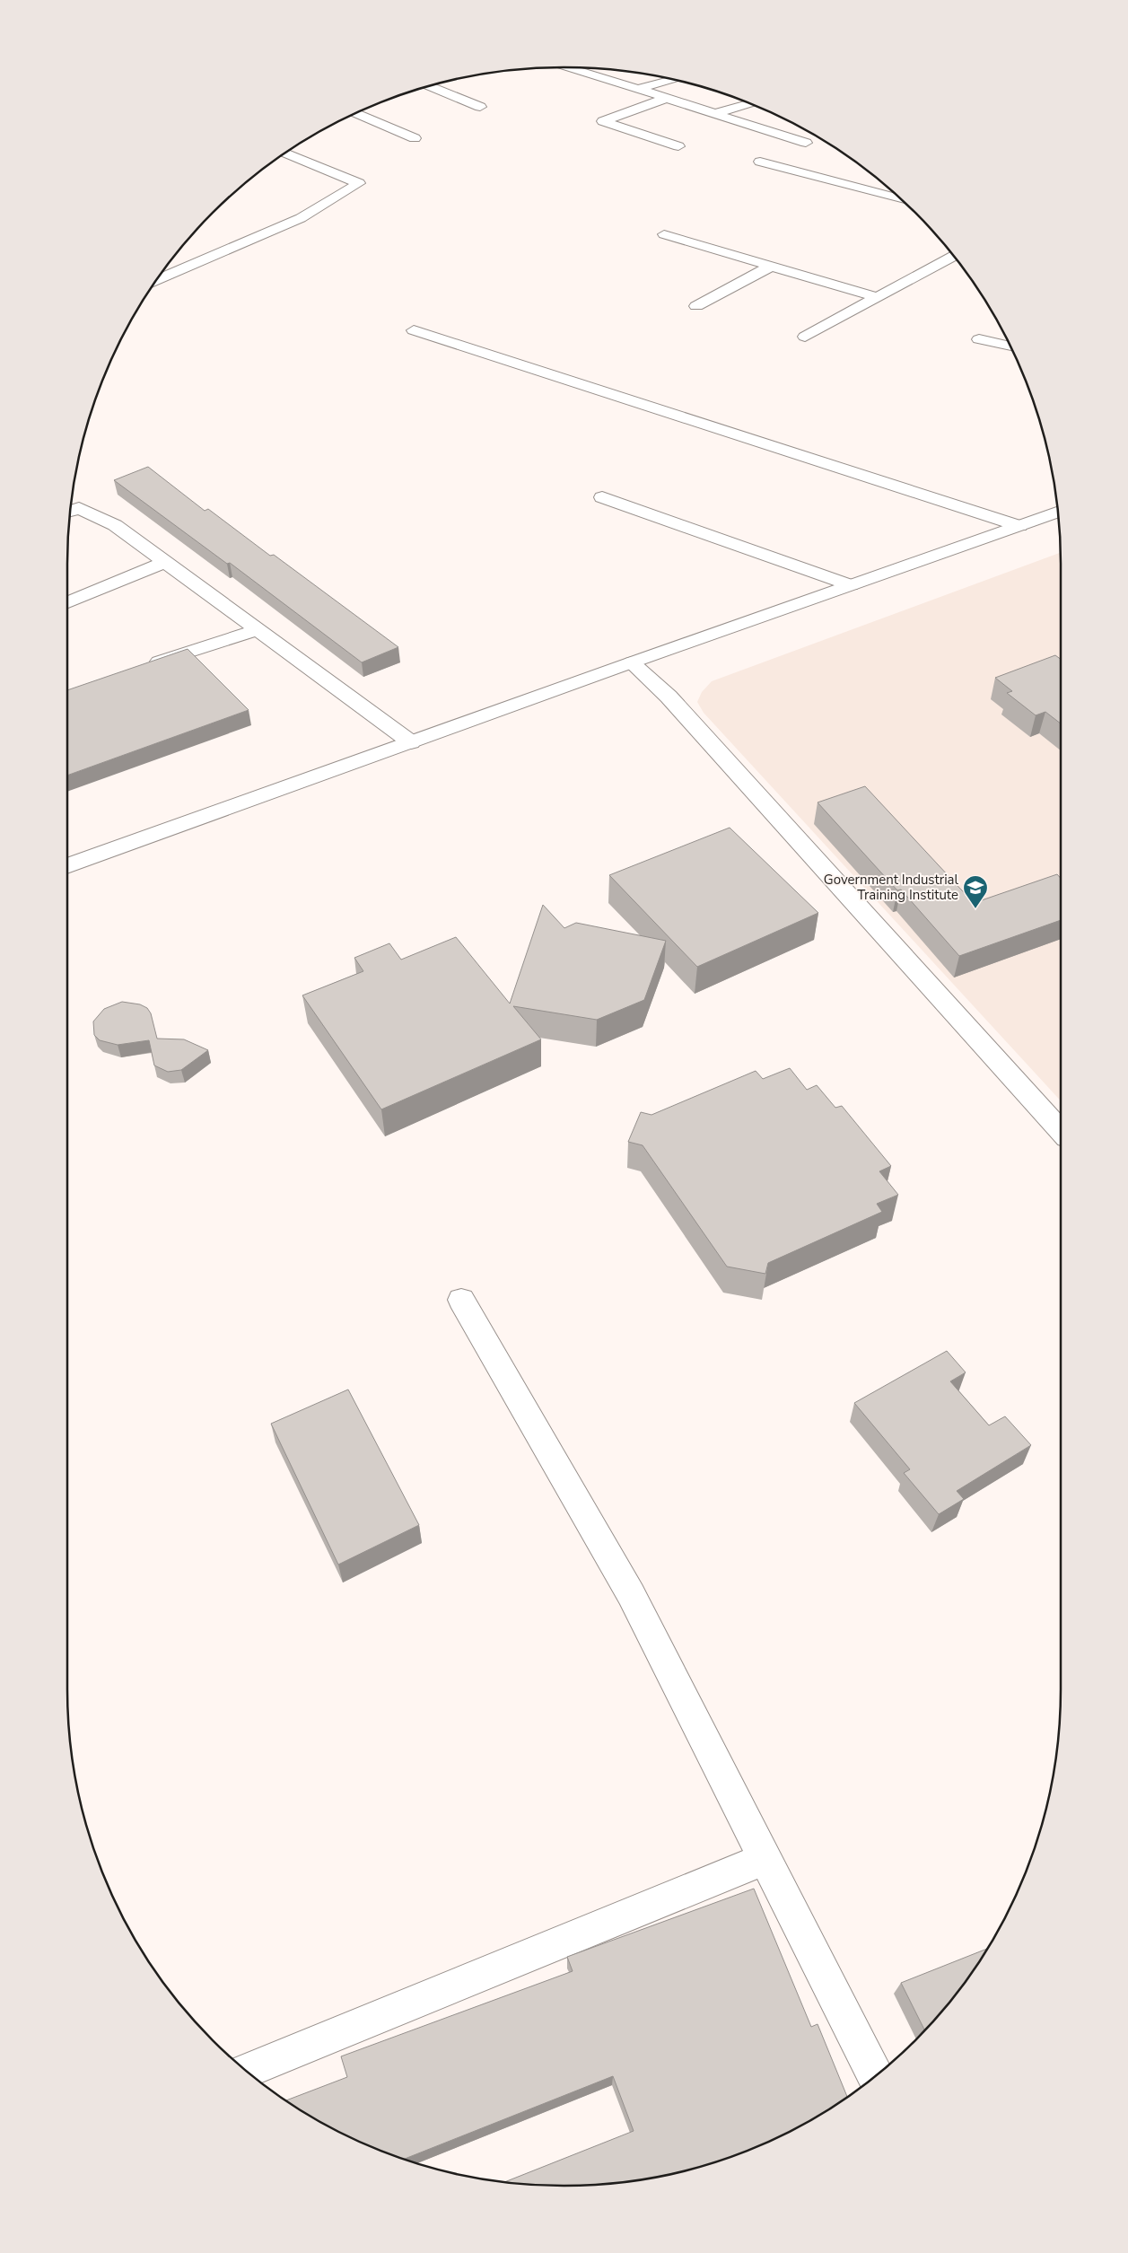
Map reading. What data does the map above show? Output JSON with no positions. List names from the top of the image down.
{
  "places": {
    "school or university": ["Government Industrial Training Institute"]
  }
}
